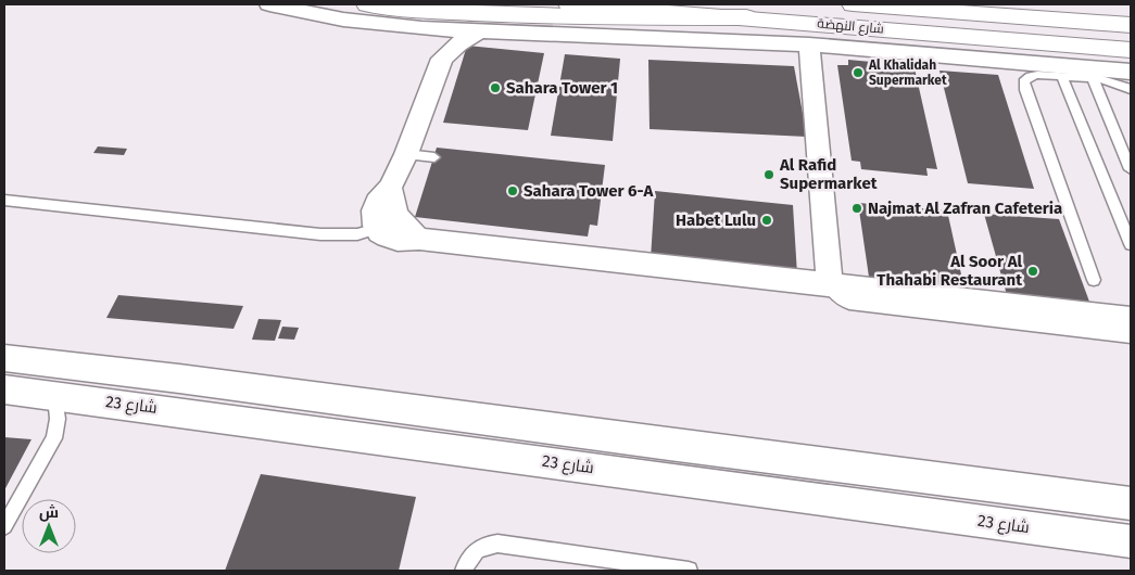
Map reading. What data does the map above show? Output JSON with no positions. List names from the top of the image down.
{
  "streets": {
    "main road": ["شارع النهضة"],
    "street": ["شارع 23"]
  },
  "places": [
    "Al Khalidah Supermarket",
    "Sahara Tower 1",
    "Al Rafid Supermarket",
    "Sahara Tower 6-A",
    "Najmat Al Zafran Cafeteria",
    "Habet Lulu",
    "Al Soor Al Thahabi Restaurant"
  ],
  "north": "top"
}
